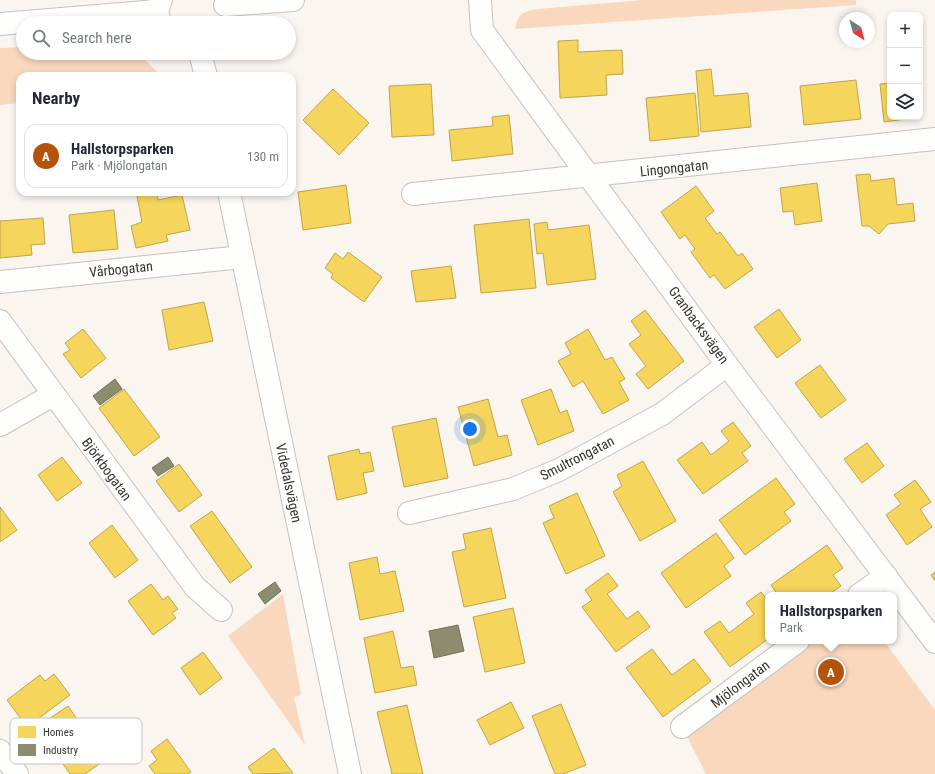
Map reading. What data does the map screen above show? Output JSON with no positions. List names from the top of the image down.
{
  "streets": {
    "street": [
      "Lingongatan",
      "Vårbogatan",
      "Granbacksvägen",
      "Smultrongatan",
      "Björkbogatan",
      "Videdalsvägen",
      "Mjölongatan"
    ]
  },
  "crossings": [
    ["Lingongatan", "Granbacksvägen"],
    ["Vårbogatan", "Videdalsvägen"],
    ["Granbacksvägen", "Smultrongatan"]
  ],
  "legend": ["Homes", "Industry"],
  "north": "bottom right",
  "page": {
    "map_buttons": ["+", "−"],
    "search": "Search here",
    "heading": "Nearby",
    "list": [
      {
        "mark": "A",
        "name": "Hallstorpsparken",
        "note": "Park · Mjölongatan",
        "value": "130 m"
      }
    ],
    "popup": ["Hallstorpsparken", "Park"],
    "pins": "A"
  }
}
